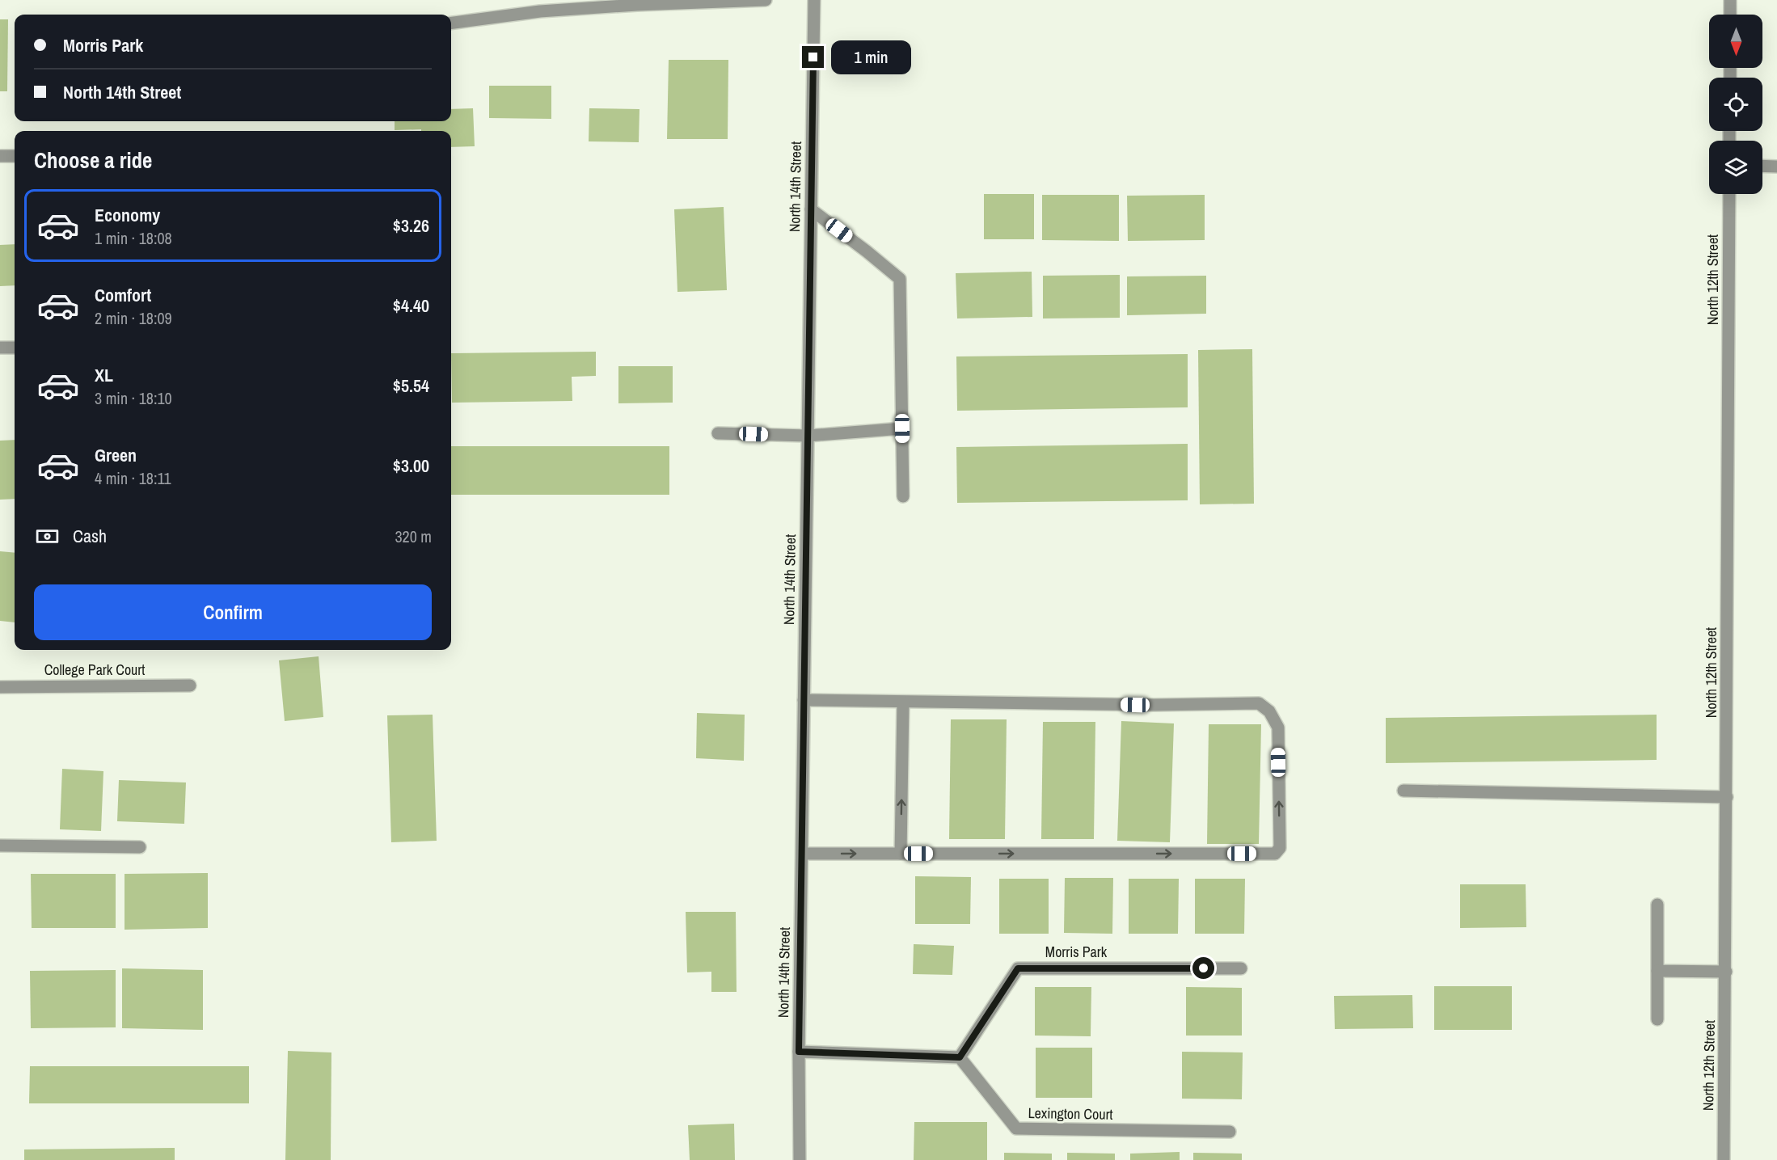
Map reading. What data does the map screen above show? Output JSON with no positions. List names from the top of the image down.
{
  "streets": {
    "street": [
      "North 14th Street",
      "North 12th Street",
      "College Park Court",
      "Morris Park",
      "Lexington Court"
    ]
  },
  "crossings": [
    ["Morris Park", "Lexington Court"]
  ],
  "north": "bottom",
  "page": {
    "banner": ["Morris Park", "North 14th Street"],
    "bubble": "1 min",
    "heading": "Choose a ride",
    "list": [
      {
        "name": "Economy",
        "note": "1 min · 18:08",
        "value": "$3.26"
      },
      {
        "name": "Comfort",
        "note": "2 min · 18:09",
        "value": "$4.40"
      },
      {
        "name": "XL",
        "note": "3 min · 18:10",
        "value": "$5.54"
      },
      {
        "name": "Green",
        "note": "4 min · 18:11",
        "value": "$3.00"
      }
    ],
    "pay": ["Cash", "320 m"],
    "buttons": "Confirm"
  }
}
